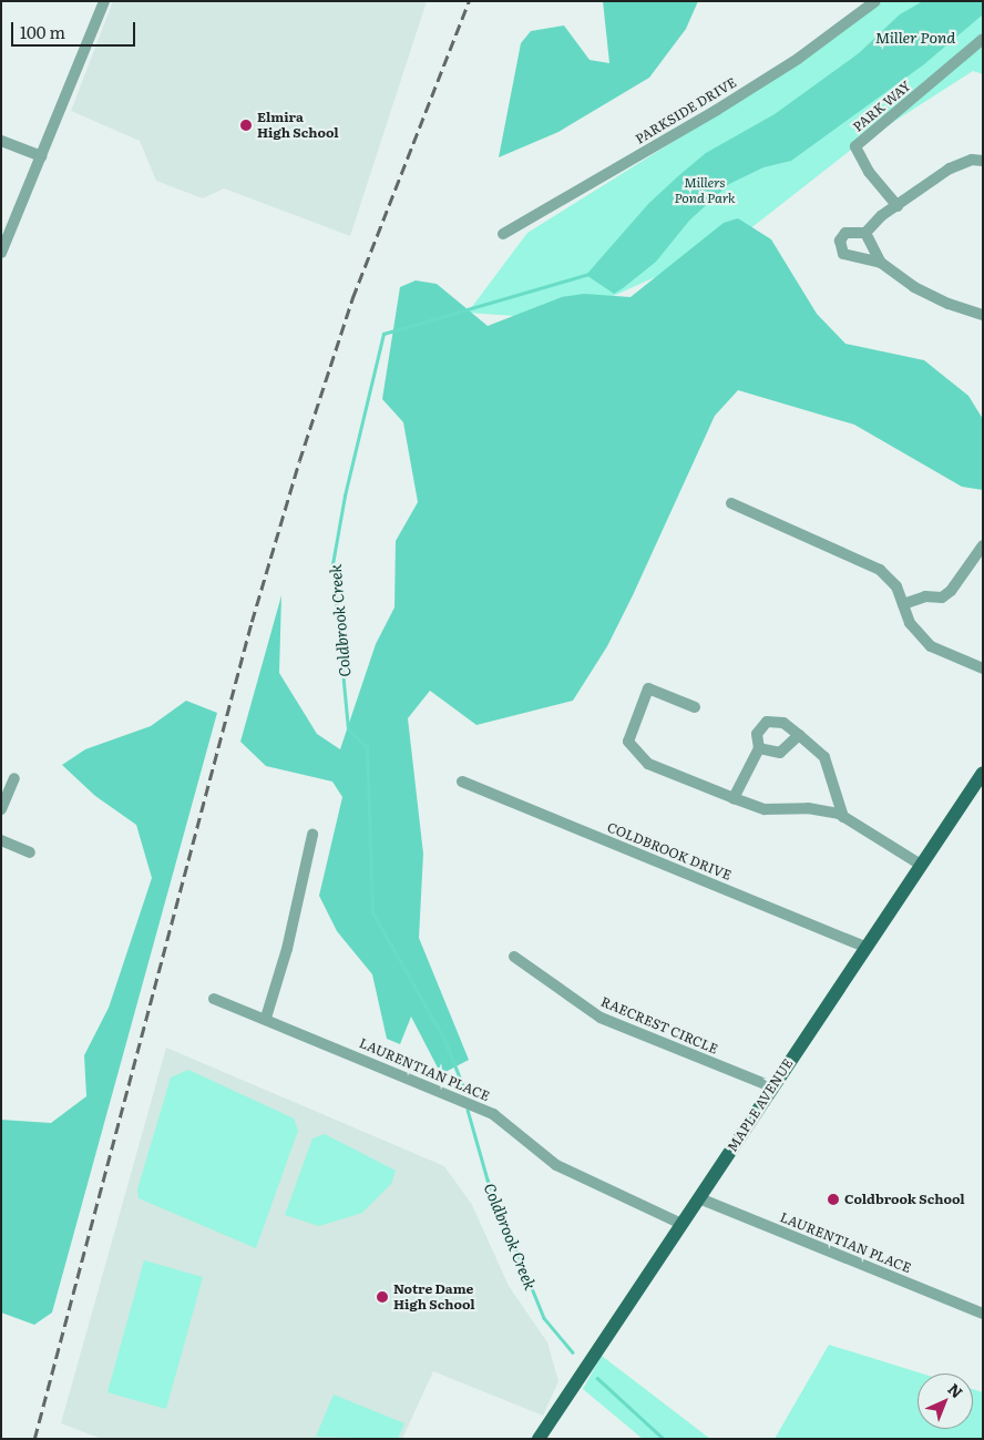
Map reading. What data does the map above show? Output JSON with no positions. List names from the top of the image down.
{
  "streets": {
    "main road": ["MAPLE AVENUE"],
    "street": [
      "PARK WAY",
      "PARKSIDE DRIVE",
      "COLDBROOK DRIVE",
      "RAECREST CIRCLE",
      "LAURENTIAN PLACE"
    ]
  },
  "crossings": [
    ["COLDBROOK DRIVE", "MAPLE AVENUE"],
    ["RAECREST CIRCLE", "MAPLE AVENUE"],
    ["LAURENTIAN PLACE", "MAPLE AVENUE"]
  ],
  "water": ["Miller Pond", "Coldbrook Creek"],
  "parks": ["Millers Pond Park"],
  "places": ["Elmira High School", "Coldbrook School", "Notre Dame High School"],
  "scale_bar": "100 m",
  "north": "top right"
}
